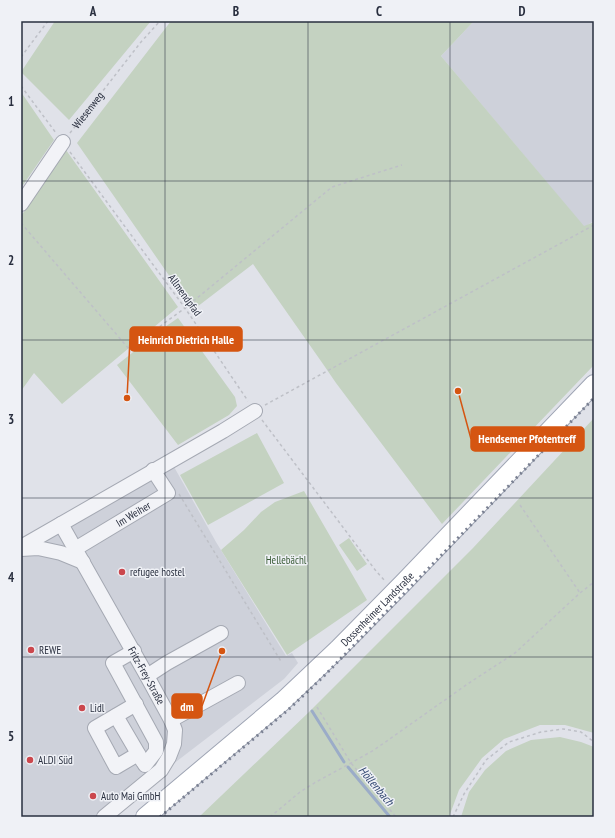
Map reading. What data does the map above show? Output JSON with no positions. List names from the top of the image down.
{
  "streets": {
    "main road": ["Dossenheimer Landstraße"],
    "street": ["Im Weiher", "Fritz-Frey-Straße"],
    "path": ["Wiesenweg", "Allmendpfad"]
  },
  "crossings": [
    ["Wiesenweg", "Allmendpfad"],
    ["Im Weiher", "Fritz-Frey-Straße"]
  ],
  "water": ["Höllenbach"],
  "parks": ["Hellebächl"],
  "places": [
    "Hendsemer Pfotentreff",
    "Heinrich Dietrich Halle",
    "refugee hostel",
    "REWE",
    "dm",
    "Lidl",
    "ALDI Süd",
    "Auto Mai GmbH"
  ],
  "grid": {
    "columns": [
      "A",
      "B",
      "C",
      "D"
    ],
    "rows": [
      "1",
      "2",
      "3",
      "4",
      "5"
    ]
  }
}
